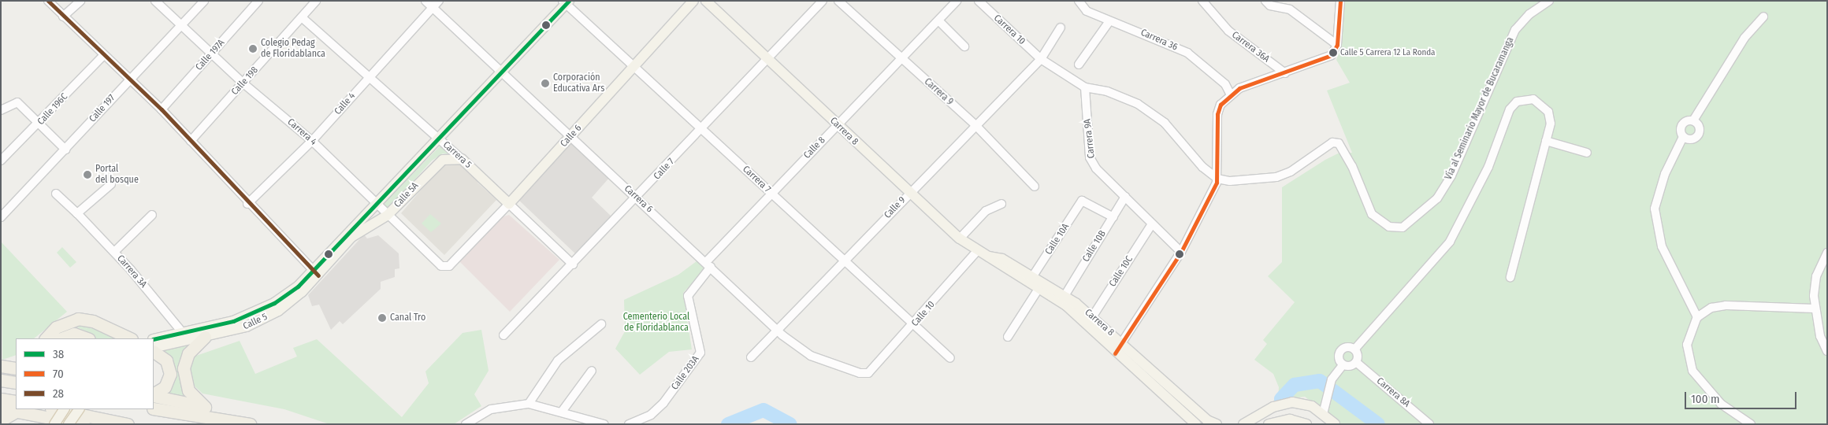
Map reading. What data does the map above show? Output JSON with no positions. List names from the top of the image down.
{
  "streets": {
    "main road": [
      "Carrera 8",
      "Calle 6",
      "Carrera 5",
      "Calle 5A",
      "Calle 5"
    ],
    "street": [
      "Carrera 10",
      "Carrera 36",
      "Carrera 36A",
      "Calle 197A",
      "Calle 198",
      "Carrera 9",
      "Calle 4",
      "Calle 197",
      "Vía al Seminario Mayor de Bucaramanga",
      "Calle 196C",
      "Carrera 4",
      "Carrera 9A",
      "Calle 8",
      "Calle 7",
      "Carrera 7",
      "Carrera 6",
      "Calle 9",
      "Calle 10A",
      "Calle 10B",
      "Carrera 3A",
      "Calle 10C",
      "Calle 10",
      "Calle 203A",
      "Carrera 8A"
    ]
  },
  "crossings": [
    ["Carrera 10", "Calle 9"],
    ["Calle 197A", "Carrera 4"],
    ["Calle 198", "Carrera 4"],
    ["Calle 198", "Carrera 5"],
    ["Carrera 9", "Calle 8"],
    ["Carrera 9", "Calle 9"],
    ["Calle 4", "Carrera 4"],
    ["Calle 4", "Carrera 5"],
    ["Calle 4", "Carrera 6"],
    ["Calle 197", "Carrera 4"],
    ["Carrera 8", "Calle 8"],
    ["Carrera 8", "Calle 7"],
    ["Carrera 8", "Calle 9"],
    ["Carrera 8", "Calle 10A"],
    ["Carrera 8", "Calle 10B"],
    ["Carrera 8", "Calle 10C"],
    ["Carrera 8", "Calle 10"],
    ["Carrera 4", "Calle 6"],
    ["Carrera 4", "Calle 5A"],
    ["Carrera 4", "Calle 5"],
    ["Calle 6", "Carrera 5"],
    ["Calle 6", "Carrera 7"],
    ["Calle 6", "Carrera 6"],
    ["Carrera 9A", "Calle 10B"],
    ["Carrera 9A", "Calle 10C"],
    ["Calle 8", "Carrera 7"],
    ["Calle 8", "Carrera 6"],
    ["Calle 8", "Calle 203A"],
    ["Carrera 5", "Calle 7"],
    ["Carrera 5", "Calle 5A"],
    ["Carrera 5", "Calle 5"],
    ["Calle 7", "Carrera 7"],
    ["Calle 7", "Carrera 6"],
    ["Carrera 7", "Calle 9"],
    ["Carrera 7", "Calle 10"],
    ["Carrera 7", "Calle 5"],
    ["Calle 5A", "Calle 5"],
    ["Carrera 6", "Calle 9"],
    ["Carrera 6", "Calle 10"],
    ["Carrera 6", "Calle 5"],
    ["Calle 10A", "Calle 10B"],
    ["Carrera 3A", "Calle 5"]
  ],
  "parks": ["Cementerio Local de Floridablanca"],
  "places": [
    "Colegio Pedag de Floridablanca",
    "Calle 5 Carrera 12 La Ronda",
    "Corporación Educativa Ars",
    "Portal del bosque",
    "Canal Tro"
  ],
  "lines": ["transit line 38", "transit line 70", "transit line 28"],
  "legend": ["38", "70", "28"],
  "scale_bar": "100 m"
}
